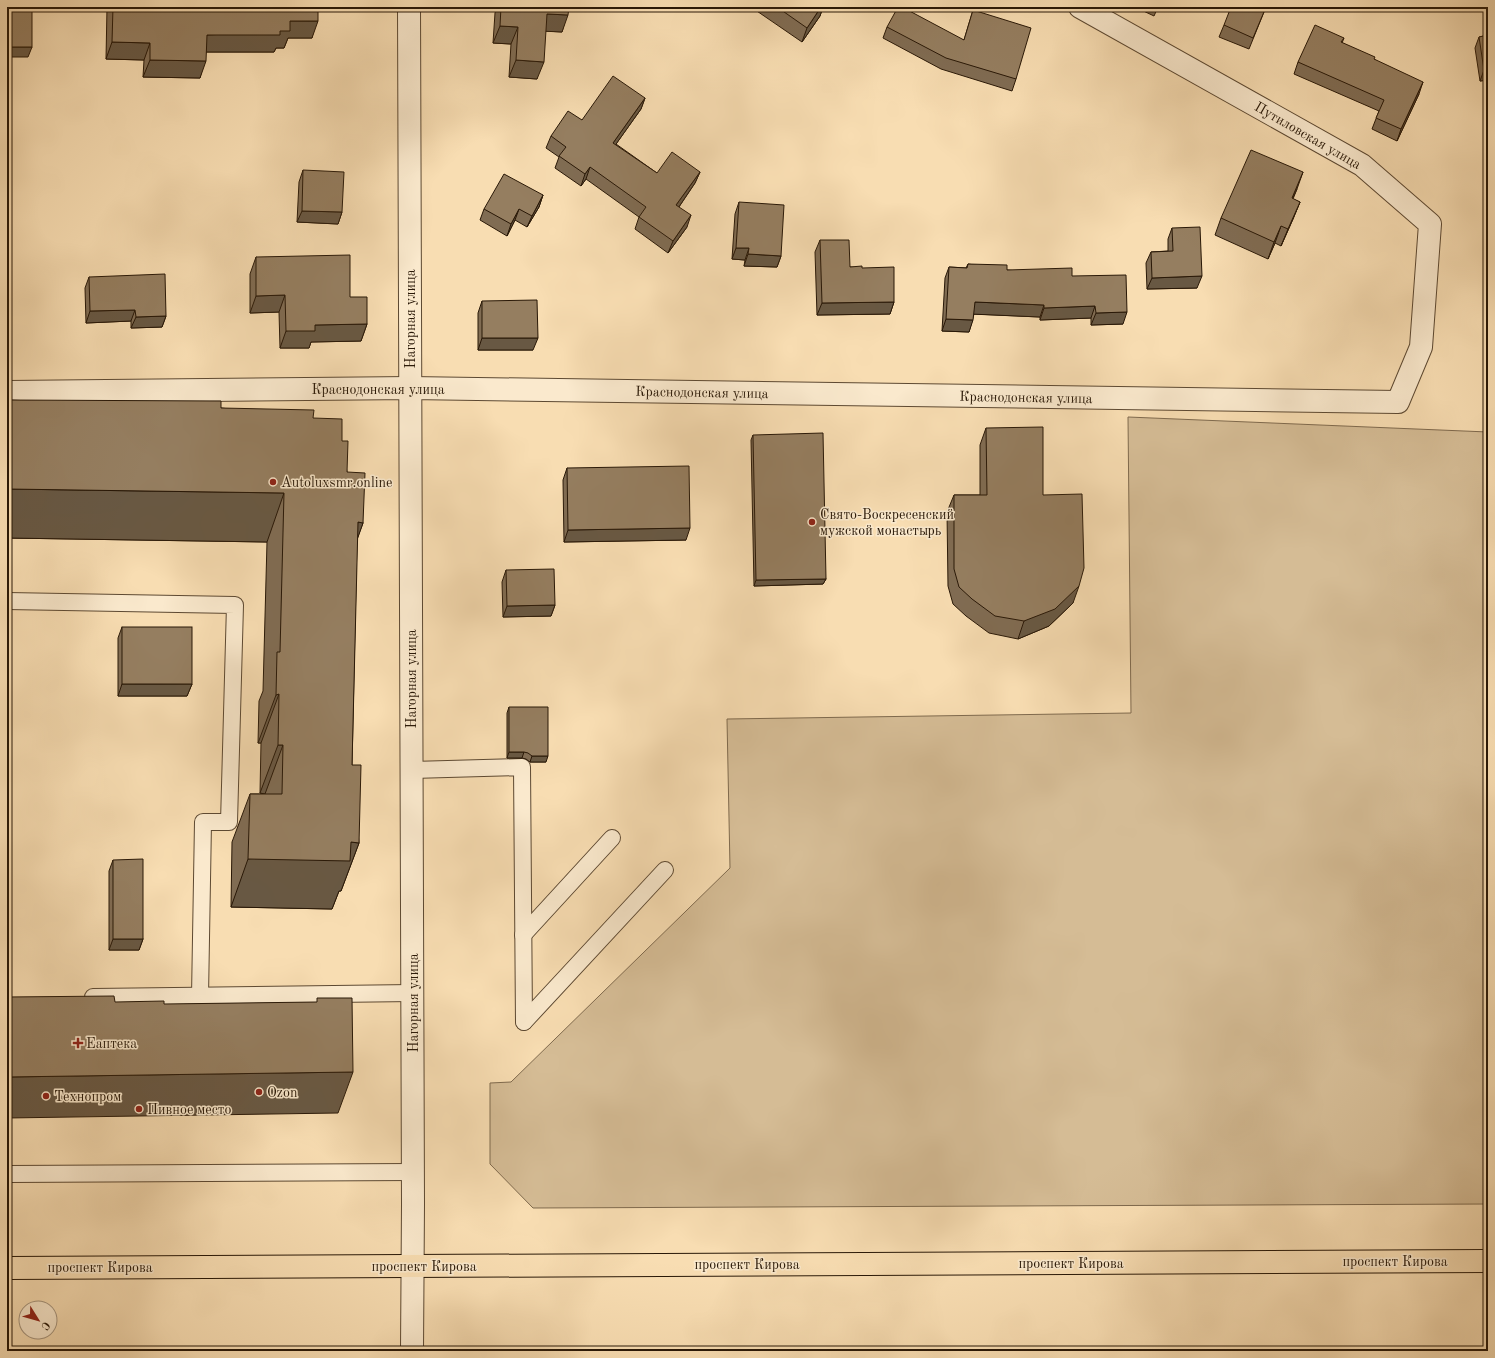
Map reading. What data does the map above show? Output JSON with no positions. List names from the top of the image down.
{
  "streets": {
    "main road": ["проспект Кирова"],
    "street": ["Путиловская улица", "Нагорная улица", "Краснодонская улица"]
  },
  "crossings": [
    ["Путиловская улица", "Краснодонская улица"],
    ["Нагорная улица", "Краснодонская улица"],
    ["Нагорная улица", "проспект Кирова"]
  ],
  "places": {
    "other": [
      "Autoluxsmr.online",
      "Свято-Воскресенский мужской монастырь",
      "Ozon",
      "Технопром",
      "Пивное место"
    ],
    "health": ["Еаптека"]
  },
  "north": "bottom right"
}
